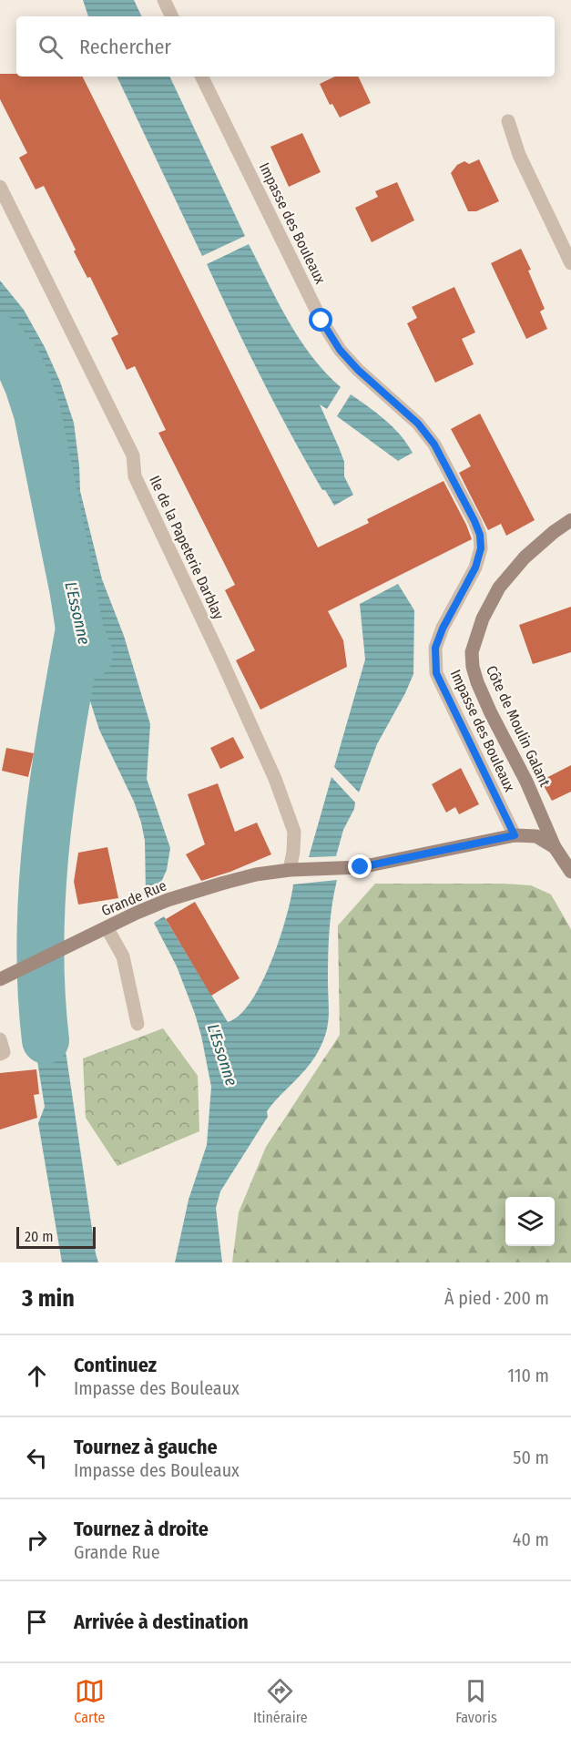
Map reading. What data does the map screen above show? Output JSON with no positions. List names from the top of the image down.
{
  "streets": {
    "street": [
      "Impasse des Bouleaux",
      "Ile de la Papeterie Darblay",
      "Côte de Moulin Galant",
      "Grande Rue"
    ]
  },
  "crossings": [
    ["Impasse des Bouleaux", "Grande Rue"],
    ["Ile de la Papeterie Darblay", "Grande Rue"]
  ],
  "water": ["L'Essonne"],
  "scale_bar": "20 m",
  "page": {
    "search": "Rechercher",
    "scale": "20 m",
    "heading": ["3 min", "À pied · 200 m"],
    "list": [
      ["Continuez", "Impasse des Bouleaux", "110 m"],
      ["Tournez à gauche", "Impasse des Bouleaux", "50 m"],
      ["Tournez à droite", "Grande Rue", "40 m"],
      "Arrivée à destination"
    ],
    "nav": ["Carte", "Itinéraire", "Favoris"]
  }
}
